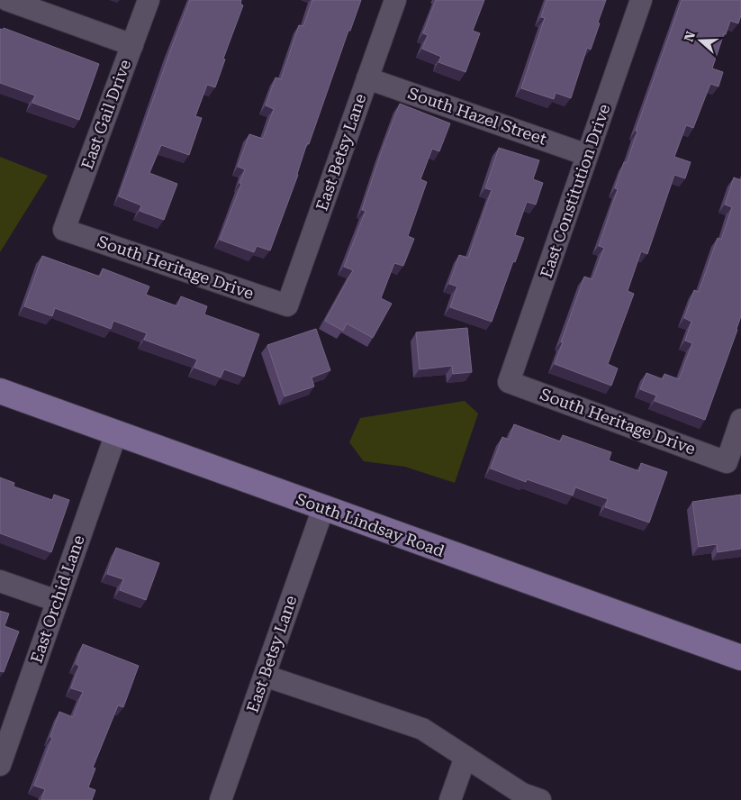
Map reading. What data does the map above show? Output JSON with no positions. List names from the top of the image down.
{
  "streets": {
    "main road": ["South Lindsay Road"],
    "street": [
      "East Gail Drive",
      "South Hazel Street",
      "East Betsy Lane",
      "East Constitution Drive",
      "South Heritage Drive",
      "East Orchid Lane"
    ]
  },
  "crossings": [
    ["East Gail Drive", "South Heritage Drive"],
    ["South Hazel Street", "East Betsy Lane"],
    ["South Hazel Street", "East Constitution Drive"],
    ["East Betsy Lane", "South Heritage Drive"],
    ["East Betsy Lane", "South Lindsay Road"],
    ["East Constitution Drive", "South Heritage Drive"],
    ["South Lindsay Road", "East Orchid Lane"]
  ],
  "north": "left"
}
